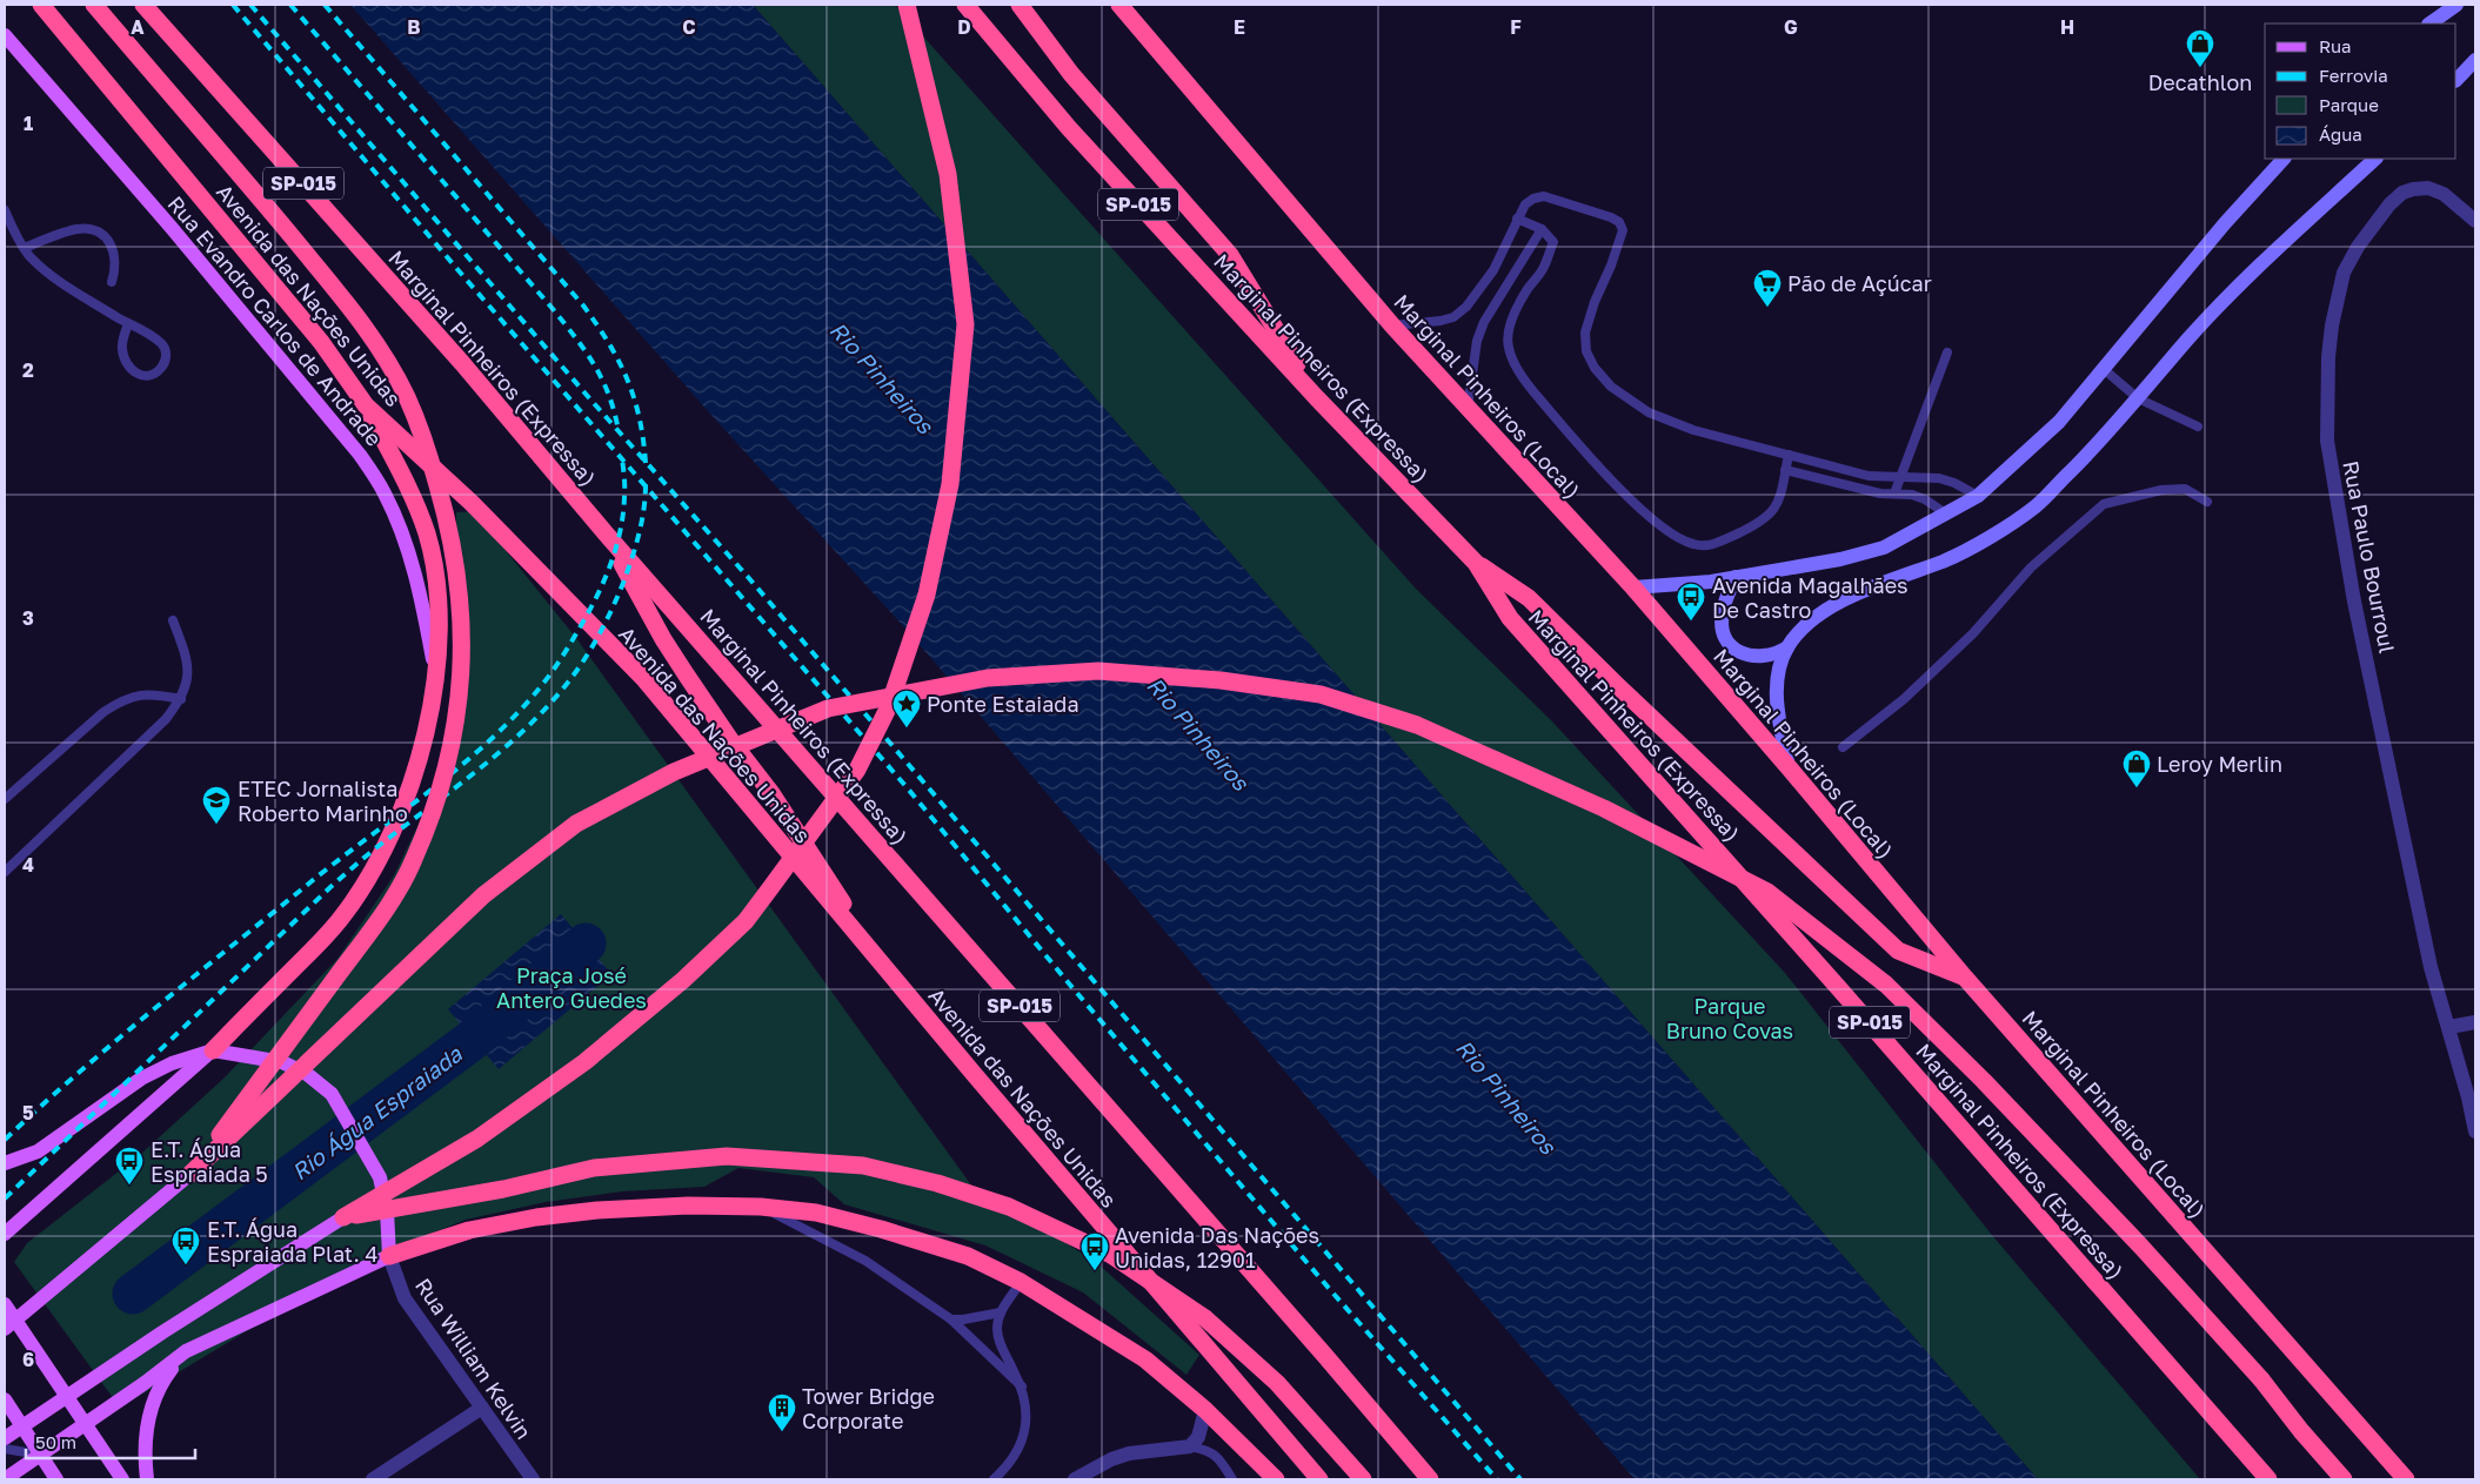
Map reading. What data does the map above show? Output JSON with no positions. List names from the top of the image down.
{
  "streets": {
    "highway": [
      "SP-015",
      "Avenida das Nações Unidas",
      "Marginal Pinheiros (Expressa)",
      "Marginal Pinheiros (Local)"
    ],
    "main road": ["Rua Evandro Carlos de Andrade"],
    "street": ["Rua Paulo Bourroul", "Rua William Kelvin"]
  },
  "water": ["Rio Pinheiros", "Rio Água Espraiada"],
  "parks": ["Praça José Antero Guedes", "Parque Bruno Covas"],
  "places": {
    "shop": ["Decathlon", "Leroy Merlin"],
    "supermarket": ["Pão de Açúcar"],
    "bus stop": [
      "Avenida Magalhães De Castro",
      "E.T. Água Espraiada 5",
      "E.T. Água Espraiada Plat. 4",
      "Avenida Das Nações Unidas, 12901"
    ],
    "place": ["Ponte Estaiada"],
    "school or university": ["ETEC Jornalista Roberto Marinho"],
    "building": ["Tower Bridge Corporate"]
  },
  "legend": [
    "Rua",
    "Ferrovia",
    "Parque",
    "Água"
  ],
  "scale_bar": "50 m",
  "grid": {
    "columns": [
      "A",
      "B",
      "C",
      "D",
      "E",
      "F",
      "G",
      "H"
    ],
    "rows": [
      "1",
      "2",
      "3",
      "4",
      "5",
      "6"
    ]
  }
}
